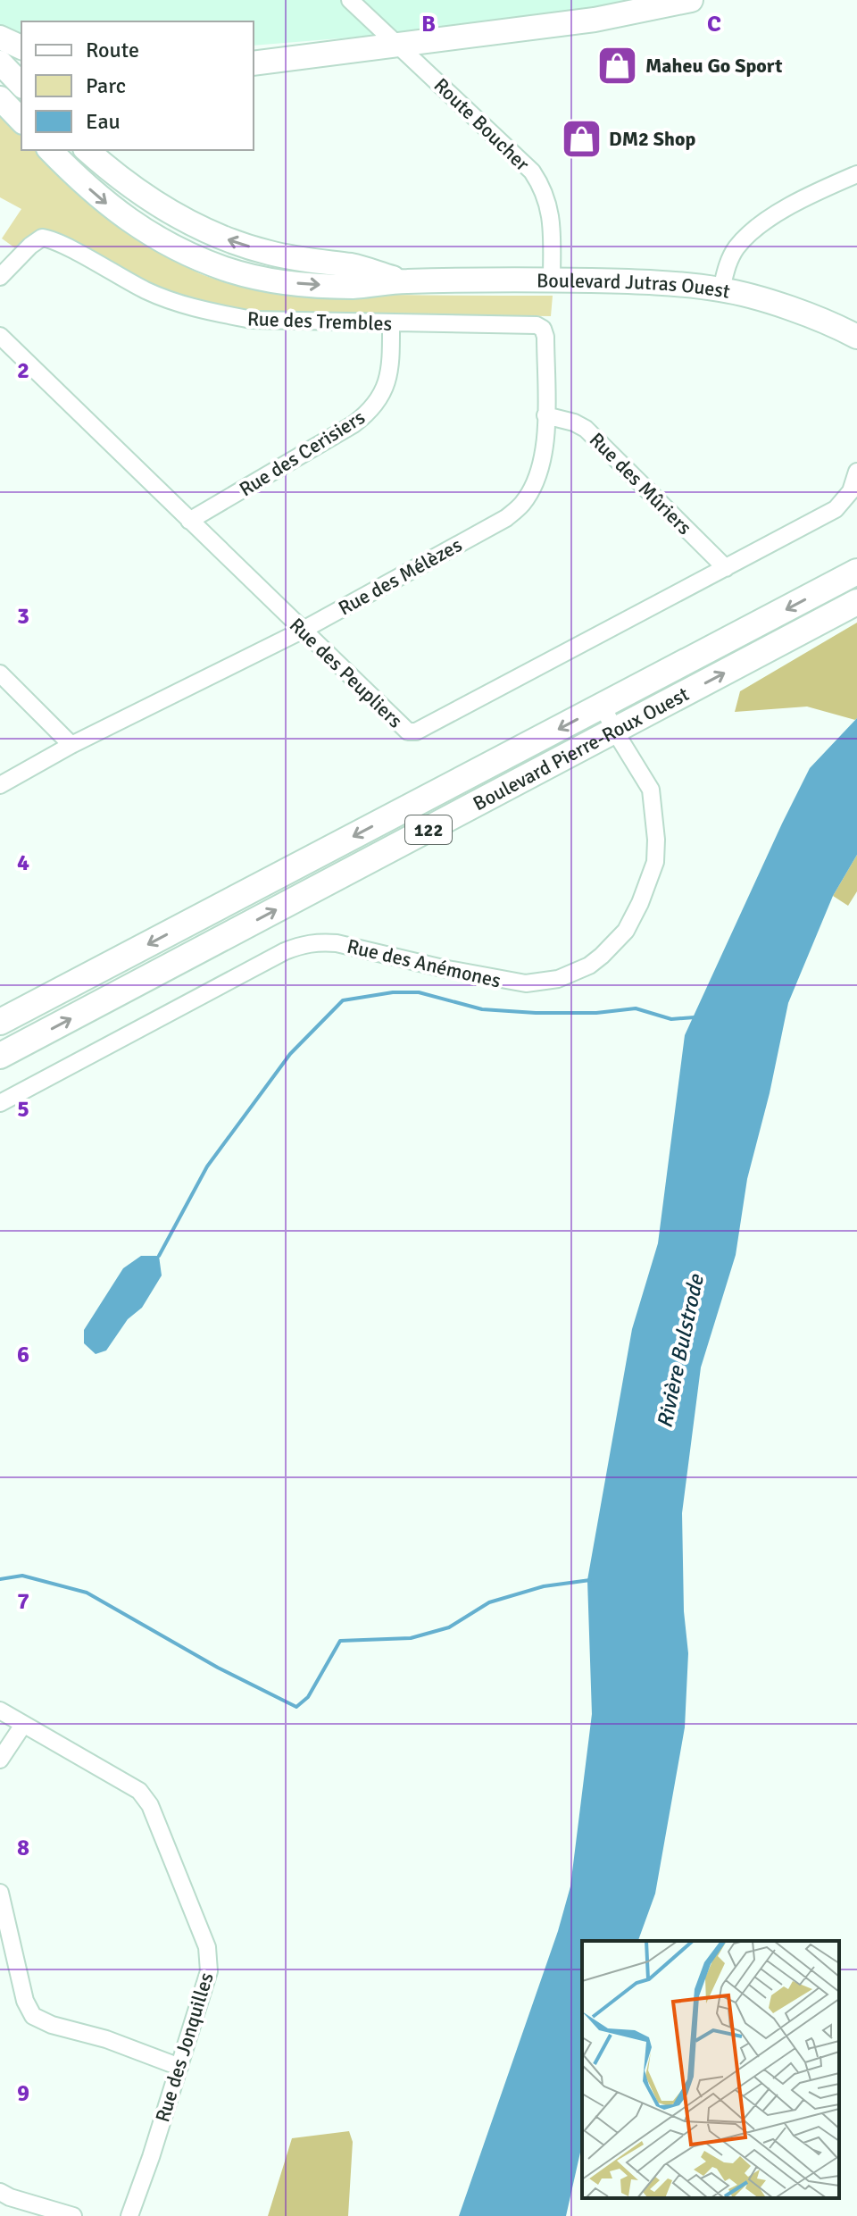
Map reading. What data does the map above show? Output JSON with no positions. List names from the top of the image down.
{
  "streets": {
    "main road": ["Boulevard Jutras Ouest", "Boulevard Pierre-Roux Ouest", "122"],
    "street": [
      "Route Boucher",
      "Rue des Trembles",
      "Rue des Cerisiers",
      "Rue des Mûriers",
      "Rue des Mélèzes",
      "Rue des Peupliers",
      "Rue des Anémones",
      "Rue des Jonquilles"
    ]
  },
  "crossings": [
    ["Route Boucher", "Boulevard Jutras Ouest"],
    ["Rue des Trembles", "Rue des Cerisiers"],
    ["Rue des Trembles", "Rue des Mélèzes"],
    ["Rue des Cerisiers", "Rue des Peupliers"],
    ["Rue des Mûriers", "Rue des Mélèzes"],
    ["Rue des Mûriers", "Rue des Peupliers"],
    ["Rue des Mélèzes", "Rue des Peupliers"],
    ["Boulevard Pierre-Roux Ouest", "Rue des Anémones"]
  ],
  "water": ["Rivière Bulstrode"],
  "places": {
    "shop": ["Maheu Go Sport", "DM2 Shop"]
  },
  "legend": ["Route", "Parc", "Eau"],
  "grid": {
    "columns": ["B", "C"],
    "rows": [
      "2",
      "3",
      "4",
      "5",
      "6",
      "7",
      "8",
      "9"
    ]
  }
}
